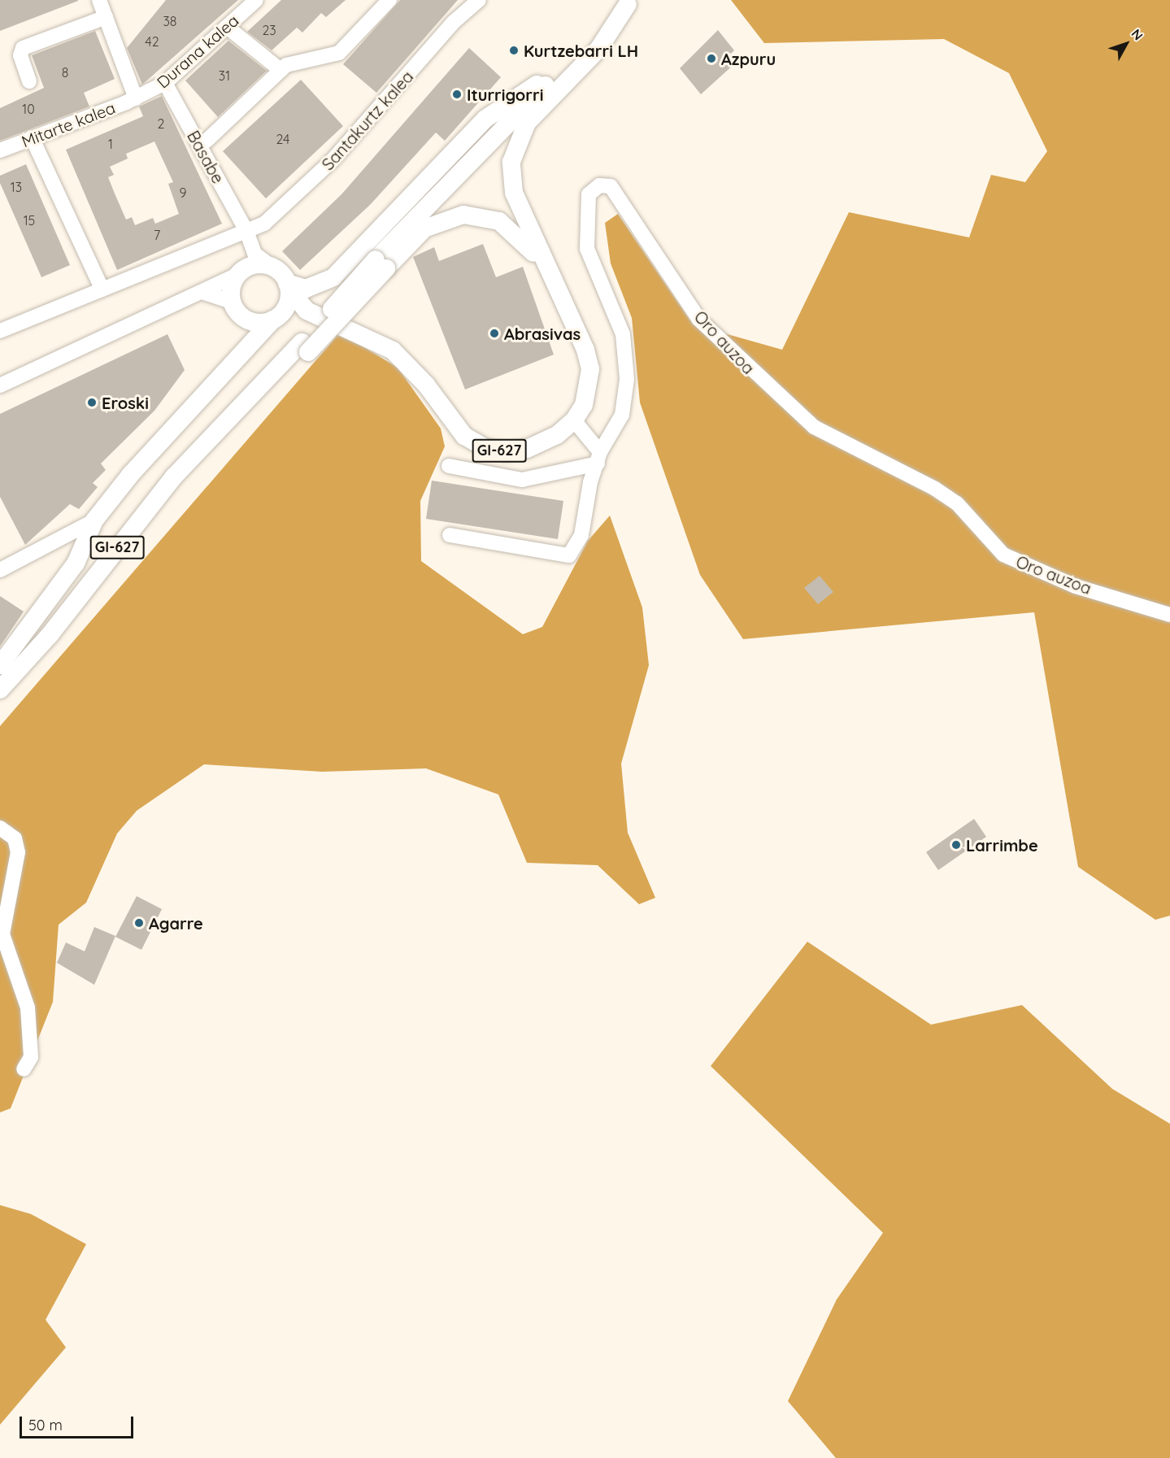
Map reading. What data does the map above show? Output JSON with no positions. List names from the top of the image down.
{
  "streets": {
    "main road": ["GI-627"],
    "street": [
      "Durana kalea",
      "Santakurtz kalea",
      "Mitarte kalea",
      "Basabe",
      "Oro auzoa"
    ]
  },
  "crossings": [
    ["Durana kalea", "Mitarte kalea"],
    ["Durana kalea", "Basabe"],
    ["Santakurtz kalea", "Basabe"],
    ["Basabe", "GI-627"]
  ],
  "places": [
    "Kurtzebarri LH",
    "Azpuru",
    "Iturrigorri",
    "Abrasivas",
    "Eroski",
    "Larrimbe",
    "Agarre"
  ],
  "house_numbers": [
    "38",
    "23",
    "42",
    "8",
    "31",
    "10",
    "2",
    "24",
    "1",
    "13",
    "9",
    "15",
    "7"
  ],
  "scale_bar": "50 m",
  "north": "top right"
}
